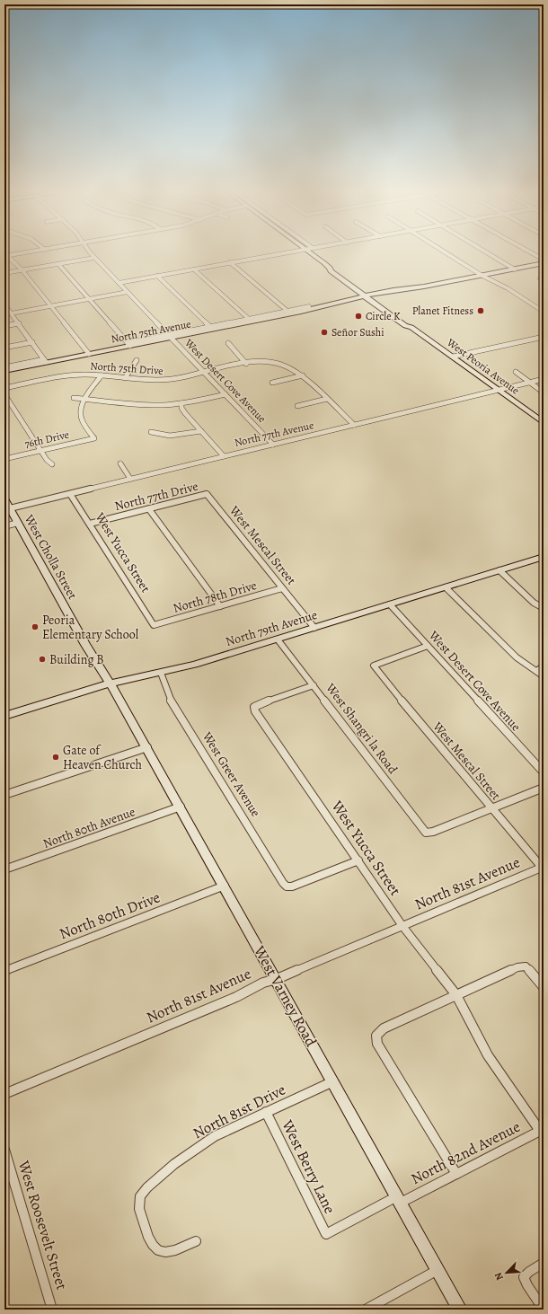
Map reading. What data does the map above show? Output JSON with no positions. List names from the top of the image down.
{
  "streets": {
    "main road": [
      "North 75th Avenue",
      "West Peoria Avenue",
      "West Cholla Street",
      "North 79th Avenue",
      "West Varney Road"
    ],
    "street": [
      "North 75th Drive",
      "West Desert Cove Avenue",
      "North 77th Avenue",
      "76th Drive",
      "North 77th Drive",
      "West Mescal Street",
      "West Yucca Street",
      "North 78th Drive",
      "West Shangri la Road",
      "West Greer Avenue",
      "North 80th Avenue",
      "North 81st Avenue",
      "North 80th Drive",
      "North 81st Drive",
      "North 82nd Avenue",
      "West Berry Lane",
      "West Roosevelt Street"
    ]
  },
  "crossings": [
    ["North 75th Avenue", "West Peoria Avenue"],
    ["North 75th Avenue", "West Desert Cove Avenue"],
    ["West Peoria Avenue", "North 77th Avenue"],
    ["North 75th Drive", "West Desert Cove Avenue"],
    ["North 75th Drive", "North 77th Avenue"],
    ["West Desert Cove Avenue", "North 77th Avenue"],
    ["West Desert Cove Avenue", "West Mescal Street"],
    ["West Desert Cove Avenue", "North 79th Avenue"],
    ["North 77th Avenue", "West Yucca Street"],
    ["North 77th Avenue", "West Cholla Street"],
    ["North 77th Drive", "West Mescal Street"],
    ["North 77th Drive", "West Yucca Street"],
    ["West Mescal Street", "North 78th Drive"],
    ["West Mescal Street", "North 79th Avenue"],
    ["West Mescal Street", "West Shangri la Road"],
    ["West Mescal Street", "North 81st Avenue"],
    ["West Yucca Street", "North 78th Drive"],
    ["West Yucca Street", "West Shangri la Road"],
    ["West Yucca Street", "West Greer Avenue"],
    ["West Yucca Street", "North 81st Avenue"],
    ["West Yucca Street", "North 82nd Avenue"],
    ["West Cholla Street", "North 79th Avenue"],
    ["West Cholla Street", "West Varney Road"],
    ["North 79th Avenue", "West Shangri la Road"],
    ["North 79th Avenue", "West Greer Avenue"],
    ["North 79th Avenue", "West Varney Road"],
    ["North 80th Avenue", "West Varney Road"],
    ["North 81st Avenue", "West Varney Road"],
    ["North 80th Drive", "West Varney Road"],
    ["West Varney Road", "North 81st Drive"],
    ["West Varney Road", "North 82nd Avenue"],
    ["North 81st Drive", "West Berry Lane"],
    ["North 82nd Avenue", "West Berry Lane"]
  ],
  "places": [
    "Planet Fitness",
    "Circle K",
    "Señor Sushi",
    "Peoria Elementary School",
    "Building B",
    "Gate of Heaven Church"
  ],
  "north": "bottom left"
}
